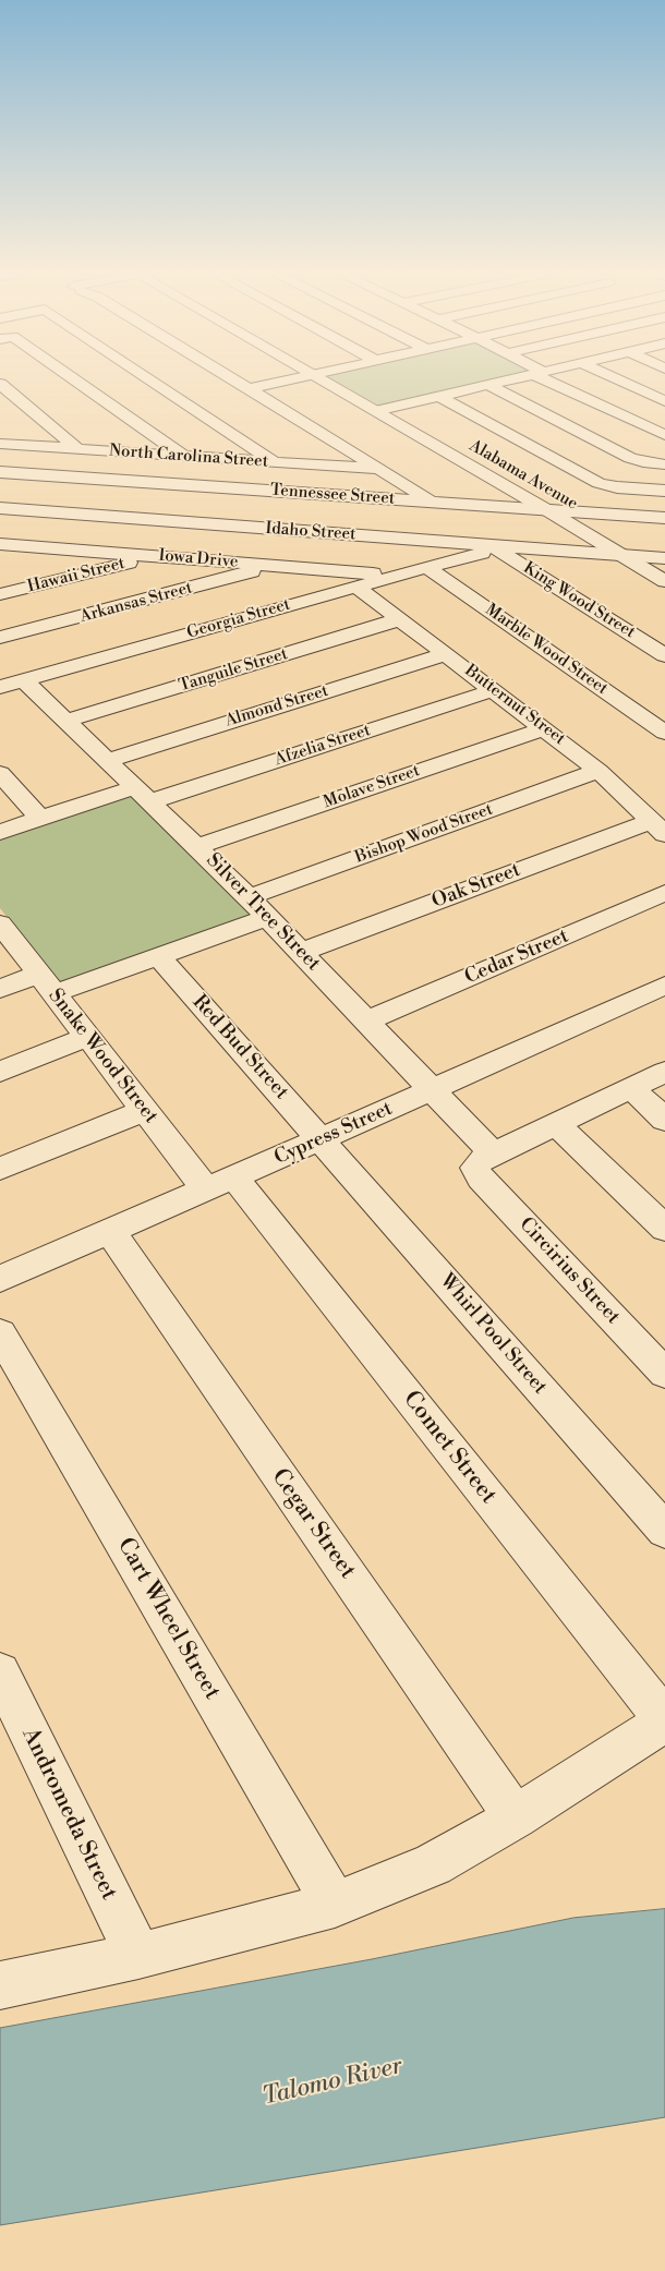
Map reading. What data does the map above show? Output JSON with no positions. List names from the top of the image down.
{
  "streets": {
    "street": [
      "North Carolina Street",
      "Alabama Avenue",
      "Tennessee Street",
      "Idaho Street",
      "Iowa Drive",
      "Hawaii Street",
      "King Wood Street",
      "Arkansas Street",
      "Georgia Street",
      "Marble Wood Street",
      "Tanguile Street",
      "Butternut Street",
      "Almond Street",
      "Afzelia Street",
      "Molave Street",
      "Bishop Wood Street",
      "Oak Street",
      "Silver Tree Street",
      "Cedar Street",
      "Red Bud Street",
      "Snake Wood Street",
      "Cypress Street",
      "Circirius Street",
      "Whirl Pool Street",
      "Comet Street",
      "Cegar Street",
      "Cart Wheel Street",
      "Andromeda Street"
    ]
  },
  "crossings": [
    ["Alabama Avenue", "Tennessee Street"],
    ["Alabama Avenue", "Idaho Street"],
    ["Alabama Avenue", "Georgia Street"],
    ["Idaho Street", "King Wood Street"],
    ["Idaho Street", "Georgia Street"],
    ["Iowa Drive", "Hawaii Street"],
    ["Iowa Drive", "Arkansas Street"],
    ["Iowa Drive", "Georgia Street"],
    ["King Wood Street", "Georgia Street"],
    ["Georgia Street", "Marble Wood Street"],
    ["Georgia Street", "Butternut Street"],
    ["Georgia Street", "Silver Tree Street"],
    ["Tanguile Street", "Butternut Street"],
    ["Tanguile Street", "Silver Tree Street"],
    ["Butternut Street", "Almond Street"],
    ["Butternut Street", "Afzelia Street"],
    ["Butternut Street", "Molave Street"],
    ["Butternut Street", "Bishop Wood Street"],
    ["Butternut Street", "Oak Street"],
    ["Almond Street", "Silver Tree Street"],
    ["Afzelia Street", "Silver Tree Street"],
    ["Molave Street", "Silver Tree Street"],
    ["Bishop Wood Street", "Silver Tree Street"],
    ["Bishop Wood Street", "Red Bud Street"],
    ["Bishop Wood Street", "Snake Wood Street"],
    ["Oak Street", "Silver Tree Street"],
    ["Silver Tree Street", "Cedar Street"],
    ["Silver Tree Street", "Cypress Street"],
    ["Silver Tree Street", "Circirius Street"],
    ["Red Bud Street", "Cypress Street"],
    ["Red Bud Street", "Whirl Pool Street"],
    ["Snake Wood Street", "Cypress Street"],
    ["Snake Wood Street", "Comet Street"],
    ["Cypress Street", "Whirl Pool Street"],
    ["Cypress Street", "Comet Street"],
    ["Cypress Street", "Cegar Street"]
  ],
  "water": ["Talomo River"]
}
